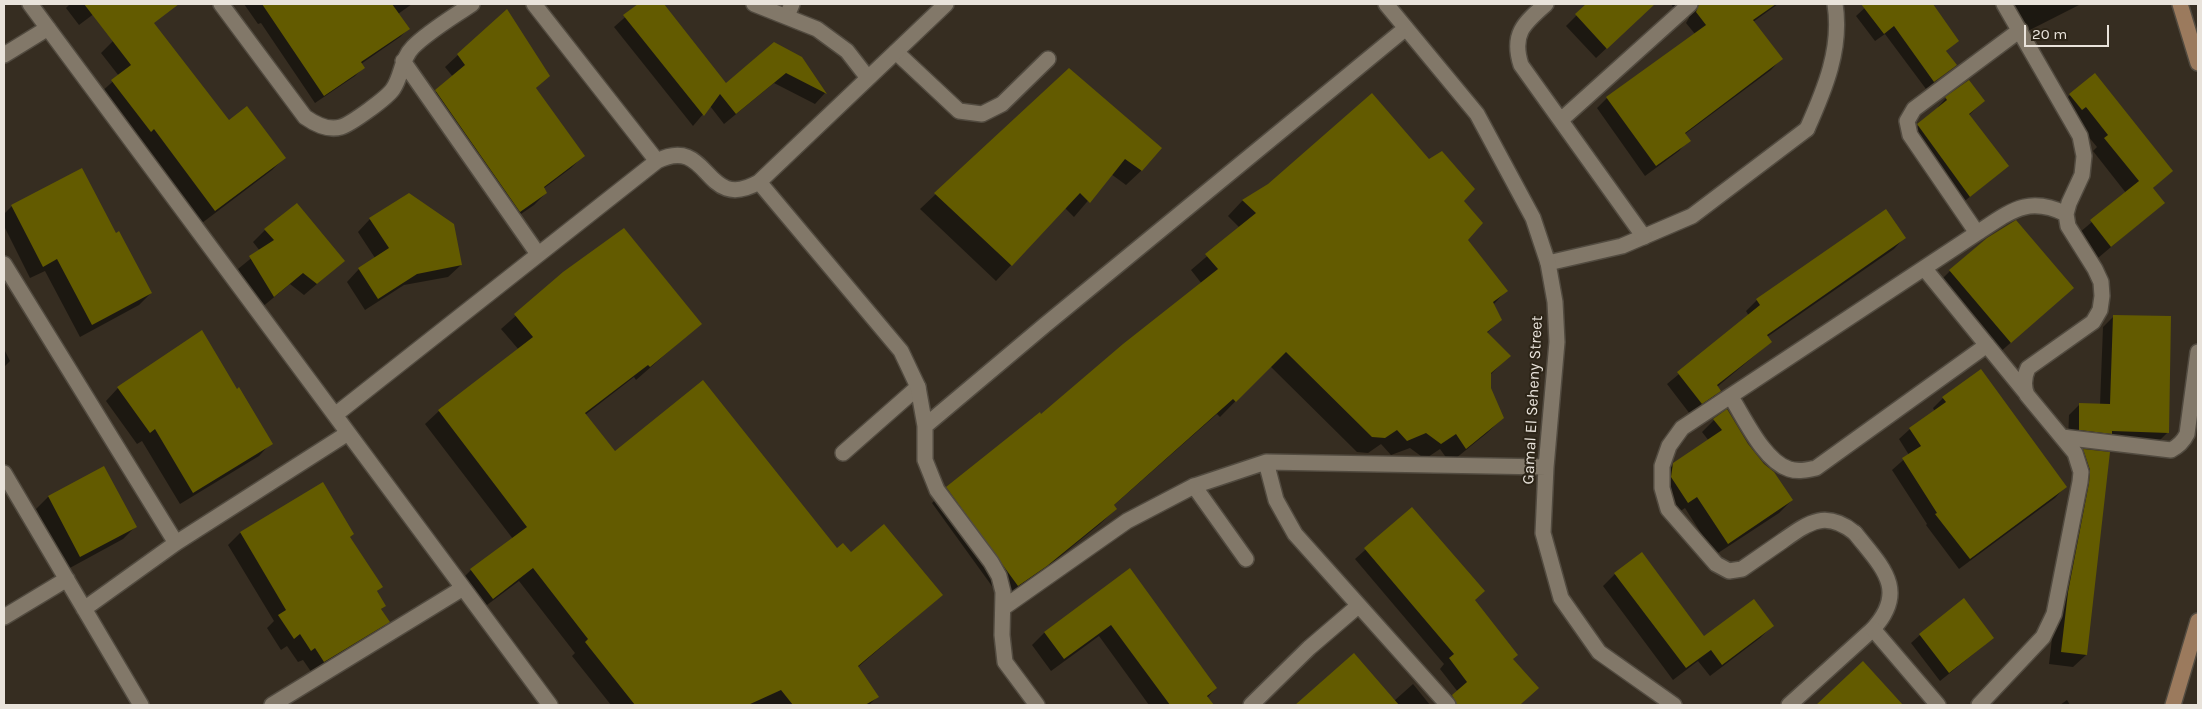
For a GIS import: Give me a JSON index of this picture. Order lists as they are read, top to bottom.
{
  "streets": {
    "street": ["Gamal El Seheny Street"]
  },
  "scale_bar": "20 m"
}
